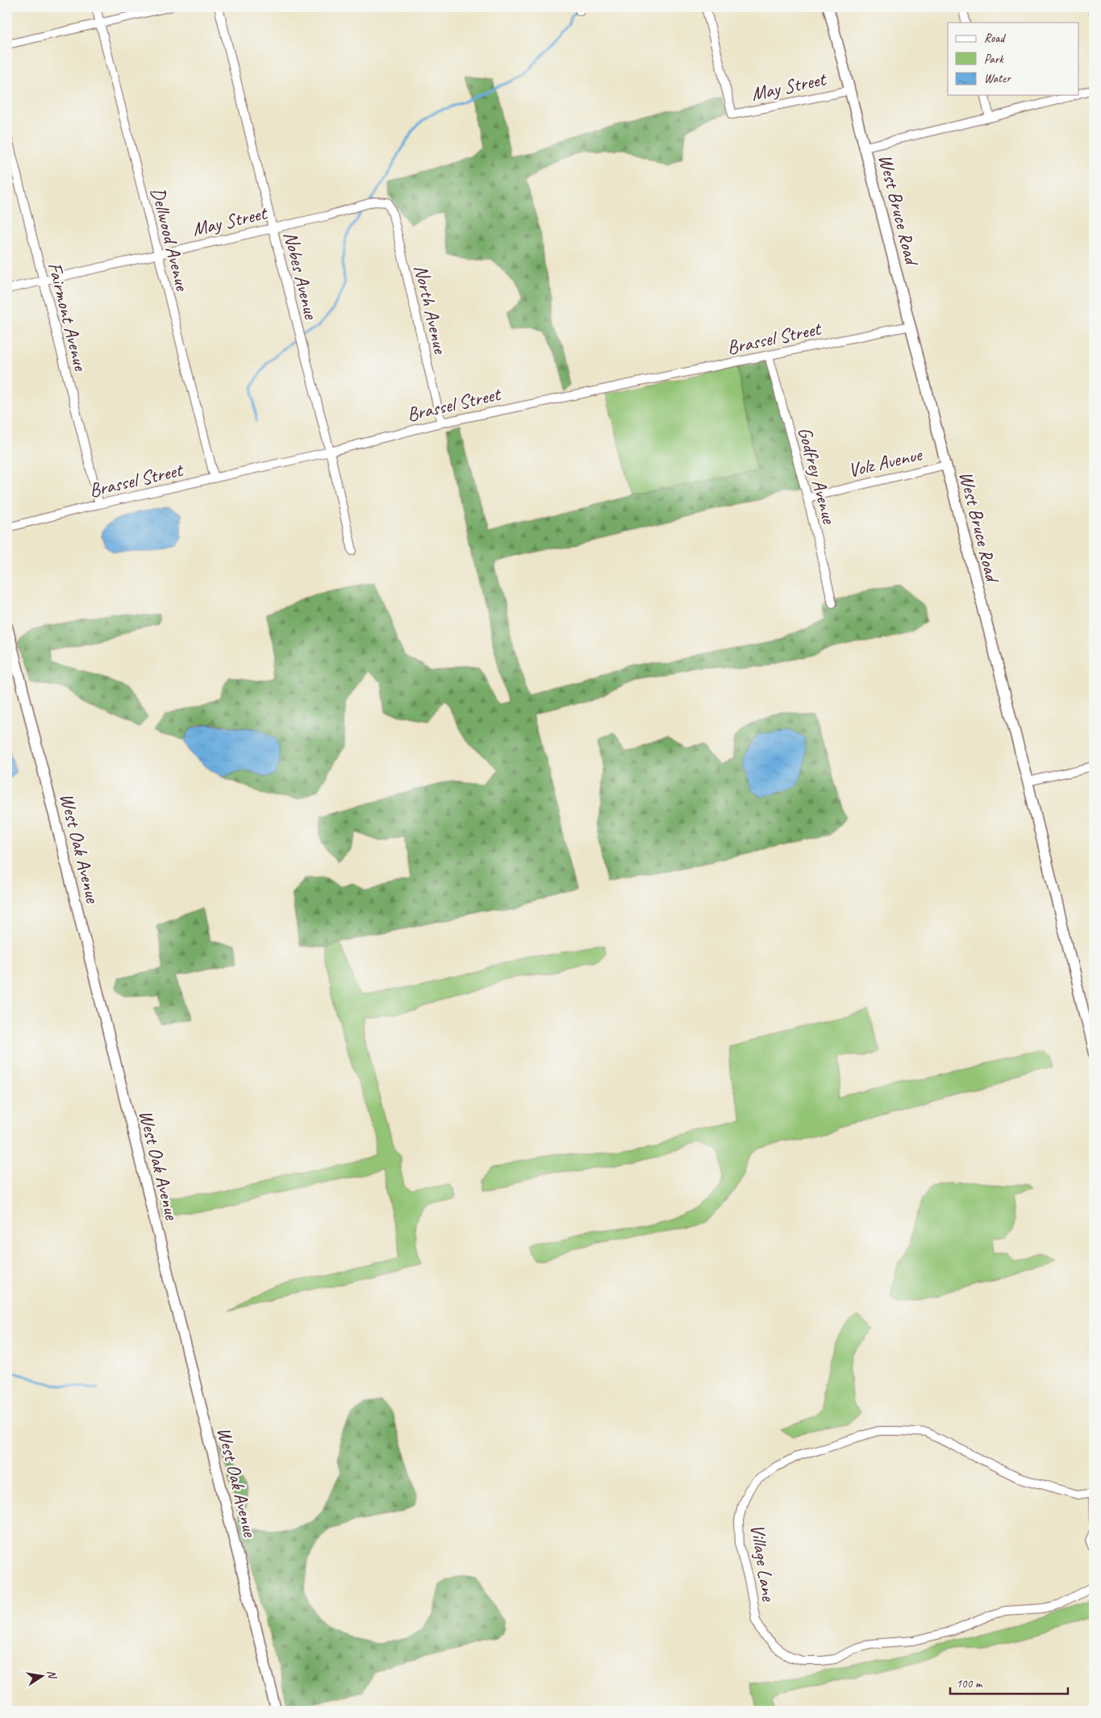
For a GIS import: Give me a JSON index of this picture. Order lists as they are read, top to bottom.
{
  "streets": {
    "street": [
      "May Street",
      "West Bruce Road",
      "Dellwood Avenue",
      "Nobes Avenue",
      "North Avenue",
      "Fairmont Avenue",
      "Brassel Street",
      "Volz Avenue",
      "Godfrey Avenue",
      "West Oak Avenue",
      "Village Lane"
    ]
  },
  "crossings": [
    ["May Street", "West Bruce Road"],
    ["May Street", "Dellwood Avenue"],
    ["May Street", "Nobes Avenue"],
    ["May Street", "North Avenue"],
    ["May Street", "Fairmont Avenue"],
    ["West Bruce Road", "Brassel Street"],
    ["West Bruce Road", "Volz Avenue"],
    ["Dellwood Avenue", "Brassel Street"],
    ["Nobes Avenue", "Brassel Street"],
    ["North Avenue", "Brassel Street"],
    ["Fairmont Avenue", "Brassel Street"],
    ["Brassel Street", "Godfrey Avenue"],
    ["Volz Avenue", "Godfrey Avenue"]
  ],
  "legend": ["Road", "Park", "Water"],
  "scale_bar": "100 m",
  "north": "right"
}
